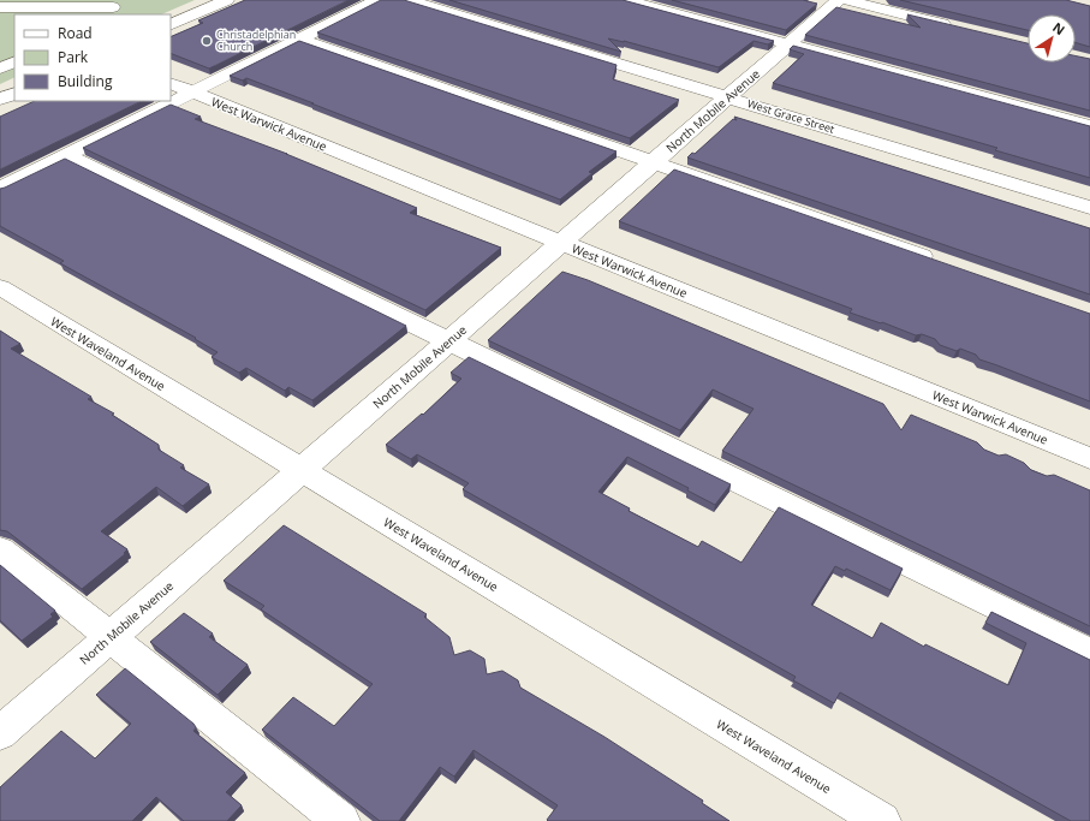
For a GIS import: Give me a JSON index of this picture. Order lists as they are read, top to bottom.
{
  "streets": {
    "street": [
      "North Mobile Avenue",
      "West Grace Street",
      "West Warwick Avenue",
      "West Waveland Avenue"
    ]
  },
  "crossings": [
    ["North Mobile Avenue", "West Grace Street"],
    ["North Mobile Avenue", "West Warwick Avenue"],
    ["North Mobile Avenue", "West Waveland Avenue"]
  ],
  "places": ["Christadelphian Church"],
  "legend": ["Road", "Park", "Building"],
  "north": "top right"
}
